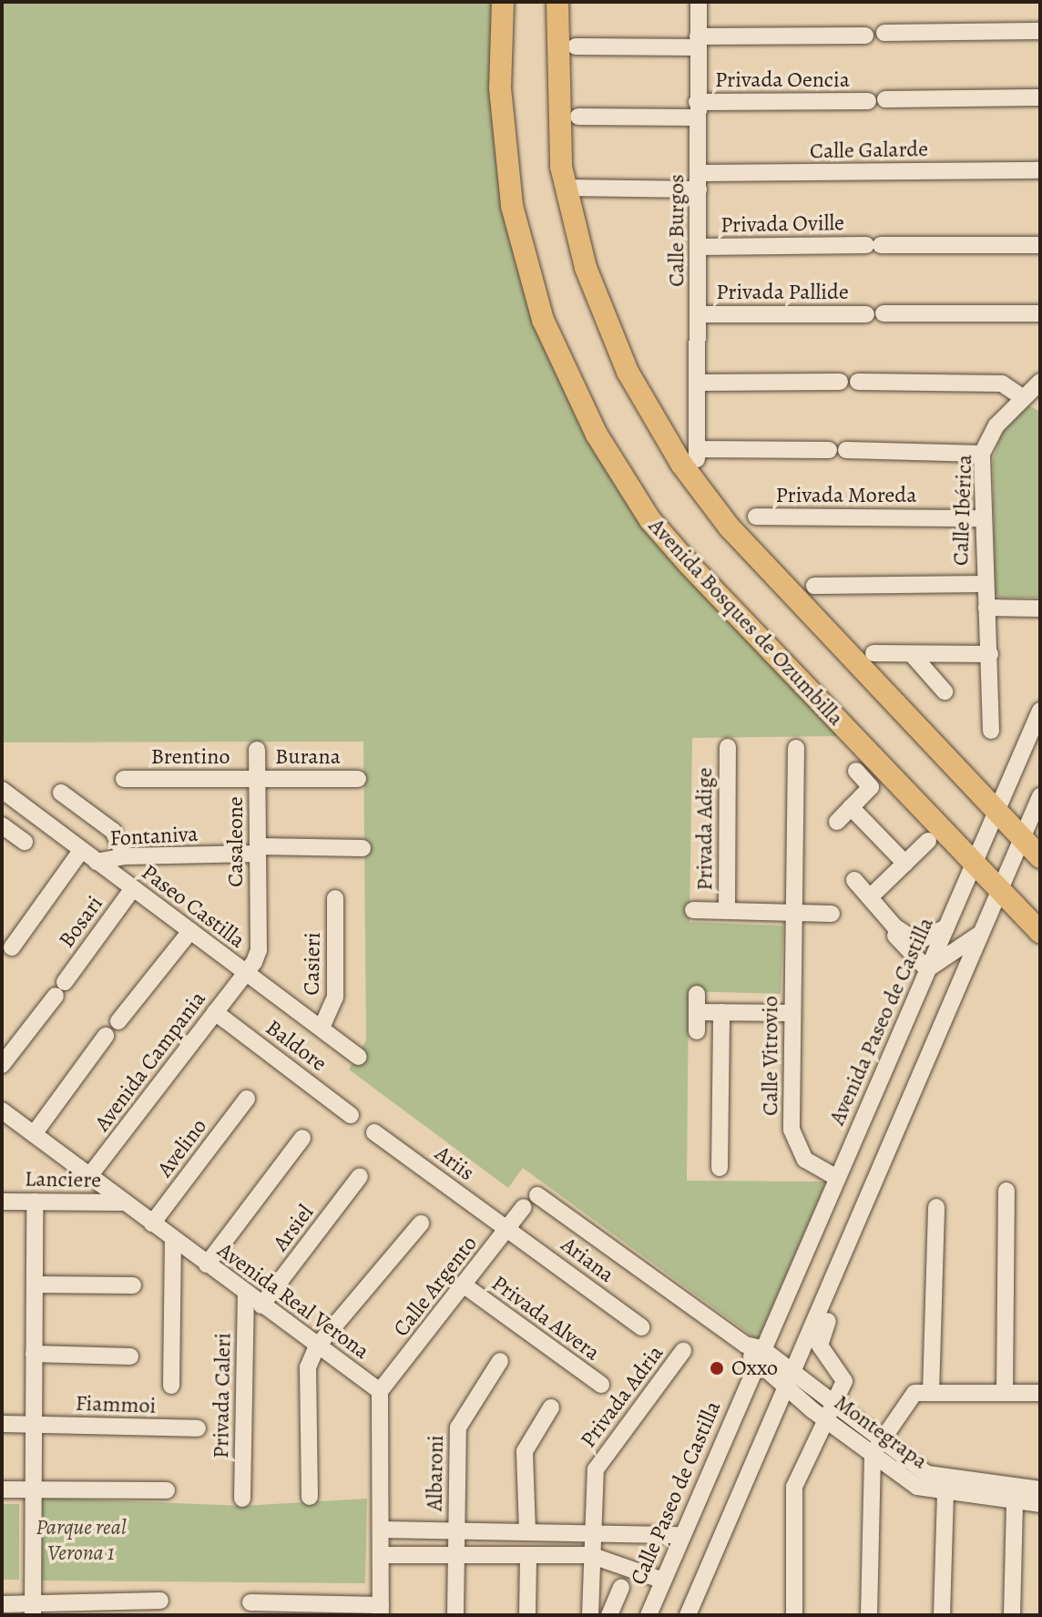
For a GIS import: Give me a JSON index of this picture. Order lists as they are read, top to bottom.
{
  "streets": {
    "main road": ["Avenida Bosques de Ozumbilla"],
    "street": [
      "Privada Oencia",
      "Calle Galarde",
      "Privada Oville",
      "Calle Burgos",
      "Privada Pallide",
      "Privada Moreda",
      "Calle Ibérica",
      "Brentino",
      "Burana",
      "Privada Adige",
      "Fontaniva",
      "Casaleone",
      "Paseo Castilla",
      "Bosari",
      "Casieri",
      "Avenida Paseo de Castilla",
      "Baldore",
      "Calle Vitrovio",
      "Avenida Campania",
      "Avelino",
      "Ariis",
      "Lanciere",
      "Arsiel",
      "Ariana",
      "Calle Argento",
      "Avenida Real Verona",
      "Privada Alvera",
      "Privada Caleri",
      "Privada Adria",
      "Fiammoi",
      "Montegrapa",
      "Albaroni",
      "Calle Paseo de Castilla"
    ]
  },
  "crossings": [
    ["Privada Oencia", "Calle Burgos"],
    ["Calle Galarde", "Calle Burgos"],
    ["Privada Oville", "Calle Burgos"],
    ["Calle Burgos", "Privada Pallide"],
    ["Calle Burgos", "Calle Ibérica"],
    ["Privada Moreda", "Calle Ibérica"],
    ["Avenida Bosques de Ozumbilla", "Avenida Paseo de Castilla"],
    ["Brentino", "Burana"],
    ["Brentino", "Casaleone"],
    ["Burana", "Casaleone"],
    ["Fontaniva", "Casaleone"],
    ["Fontaniva", "Paseo Castilla"],
    ["Casaleone", "Paseo Castilla"],
    ["Casaleone", "Avenida Campania"],
    ["Paseo Castilla", "Bosari"],
    ["Paseo Castilla", "Casieri"],
    ["Paseo Castilla", "Avenida Campania"],
    ["Avenida Paseo de Castilla", "Calle Vitrovio"],
    ["Avenida Paseo de Castilla", "Montegrapa"],
    ["Avenida Paseo de Castilla", "Calle Paseo de Castilla"],
    ["Baldore", "Avenida Campania"],
    ["Avenida Campania", "Avenida Real Verona"],
    ["Avelino", "Avenida Real Verona"],
    ["Ariis", "Ariana"],
    ["Ariis", "Calle Argento"],
    ["Lanciere", "Avenida Real Verona"],
    ["Arsiel", "Avenida Real Verona"],
    ["Ariana", "Calle Argento"],
    ["Calle Argento", "Avenida Real Verona"],
    ["Calle Argento", "Privada Alvera"],
    ["Avenida Real Verona", "Privada Caleri"],
    ["Montegrapa", "Calle Paseo de Castilla"]
  ],
  "parks": ["Parque real Verona 1"],
  "places": ["Oxxo"]
}
